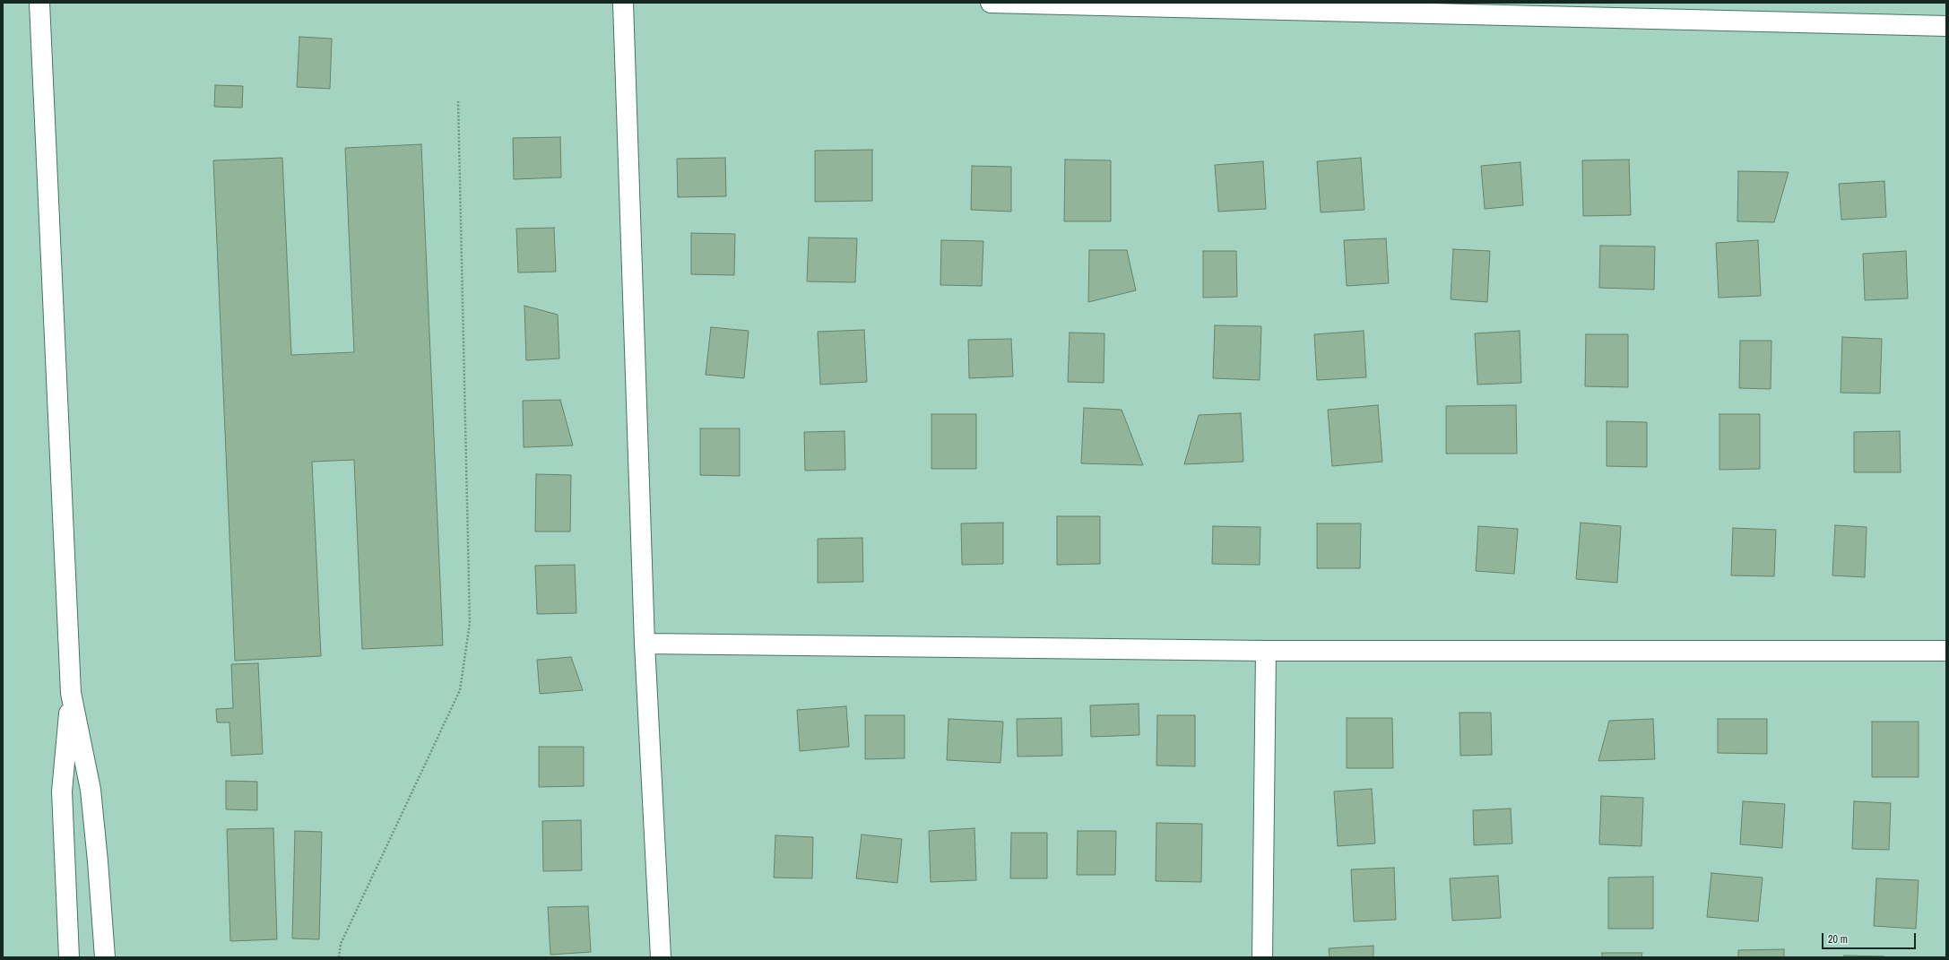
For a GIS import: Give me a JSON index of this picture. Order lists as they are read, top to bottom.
{
  "scale_bar": "20 m"
}
